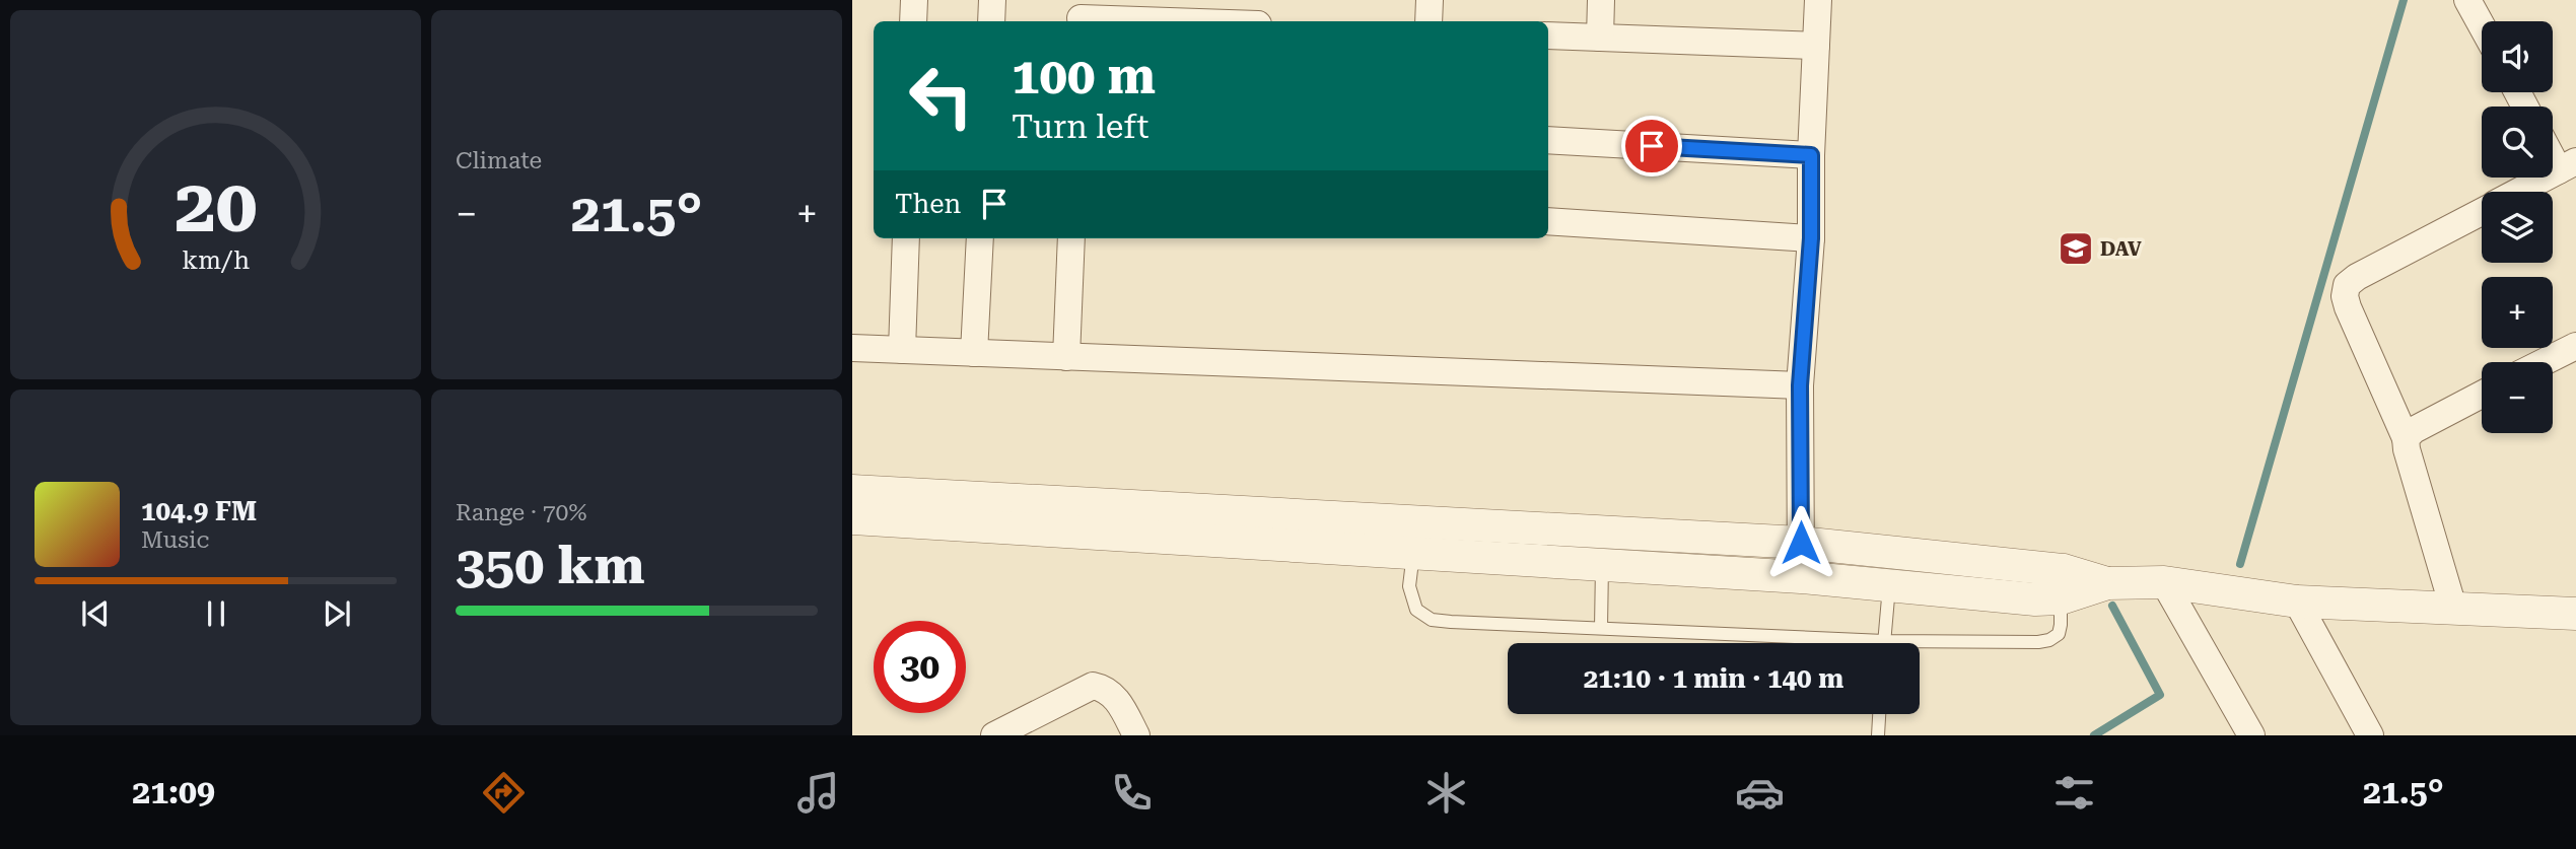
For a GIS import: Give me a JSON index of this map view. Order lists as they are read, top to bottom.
{
  "places": {
    "school or university": ["DAV"]
  },
  "page": {
    "tile": [
      "Climate",
      ["Range · 70%", "350 km"]
    ],
    "map_buttons": ["+", "−"],
    "turn": ["100 m", "Turn left"],
    "then": "Then",
    "heat": ["−", "21.5°", "+"],
    "song": ["104.9 FM", "Music"],
    "limit": "30",
    "trip": "21:10 · 1 min · 140 m",
    "tabs": ["21:09", "21.5°"],
    "gauge": ["20", "km/h"]
  }
}
